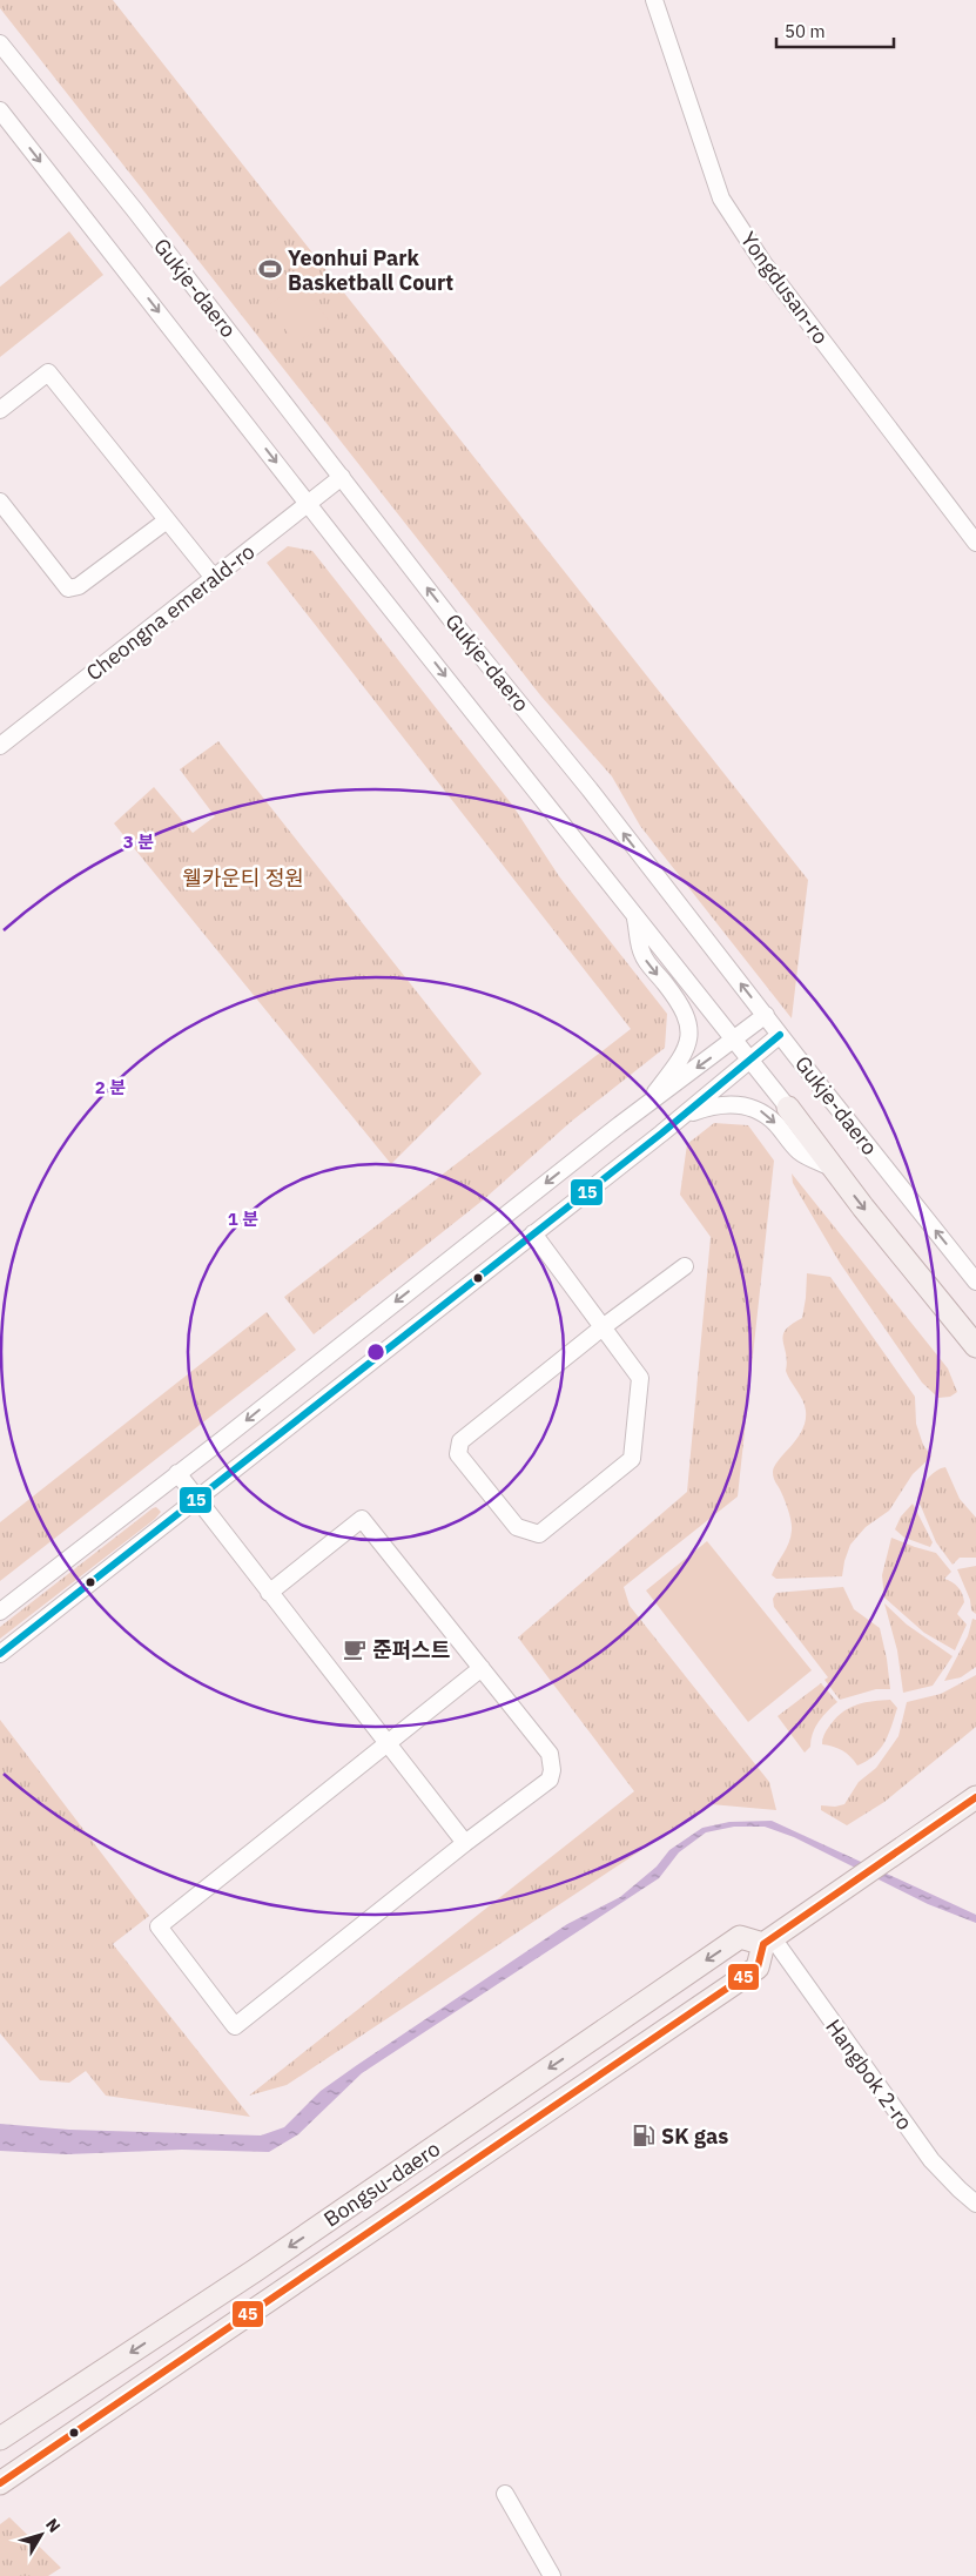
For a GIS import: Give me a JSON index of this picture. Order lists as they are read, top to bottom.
{
  "streets": {
    "main road": ["Gukje-daero", "Bongsu-daero"],
    "street": ["Yongdusan-ro", "Cheongna emerald-ro", "Hangbok 2-ro"]
  },
  "crossings": [
    ["Gukje-daero", "Cheongna emerald-ro"],
    ["Hangbok 2-ro", "Bongsu-daero"]
  ],
  "parks": ["웰카운티 정원"],
  "places": {
    "sports": ["Yeonhui Park Basketball Court"],
    "cafe": ["준퍼스트"],
    "fuel station": ["SK gas"]
  },
  "lines": ["transit line 15", "transit line 45"],
  "scale_bar": "50 m",
  "north": "top right",
  "rings": ["3 분", "2 분", "1 분"]
}
